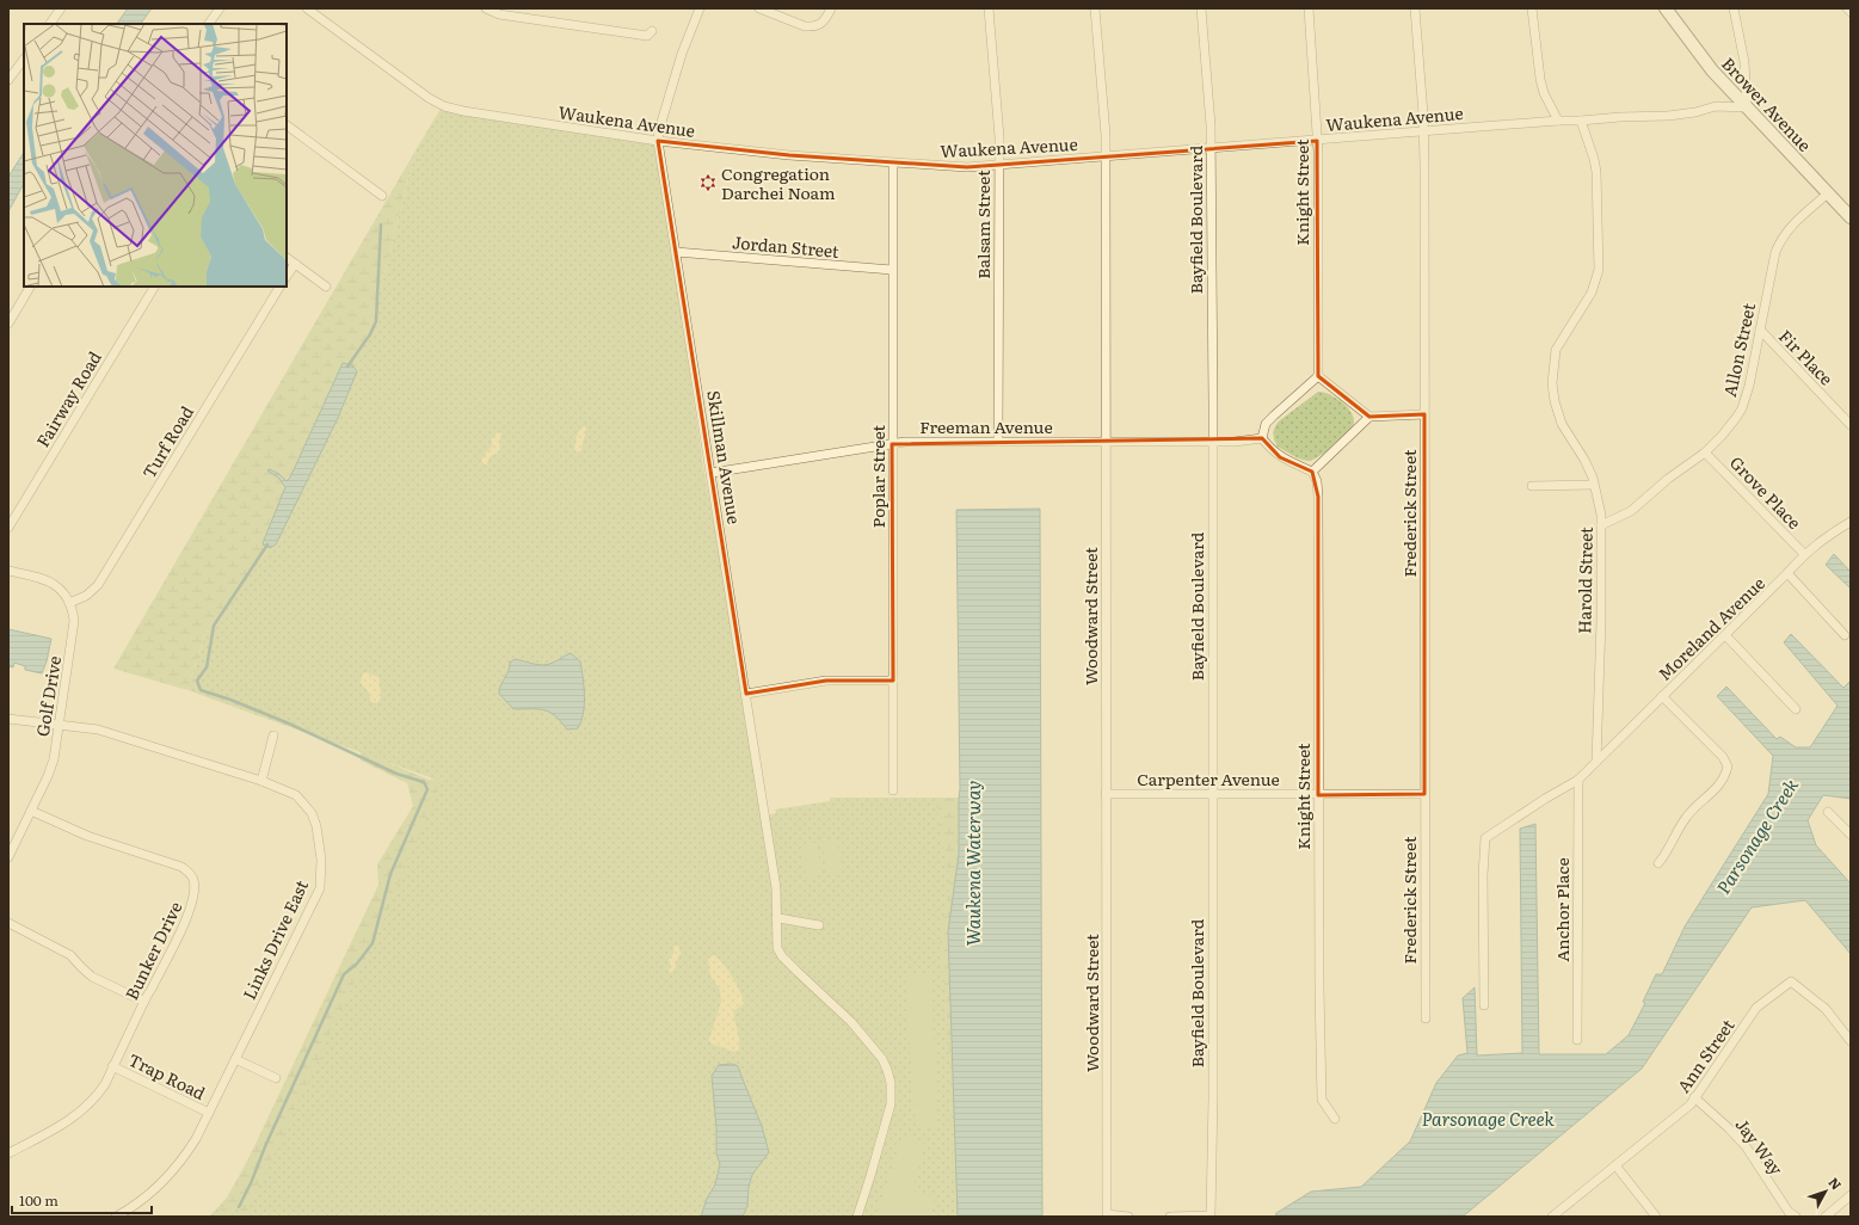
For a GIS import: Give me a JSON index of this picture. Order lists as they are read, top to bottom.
{
  "streets": {
    "main road": ["Brower Avenue"],
    "street": [
      "Waukena Avenue",
      "Knight Street",
      "Bayfield Boulevard",
      "Balsam Street",
      "Jordan Street",
      "Allon Street",
      "Fir Place",
      "Fairway Road",
      "Freeman Avenue",
      "Turf Road",
      "Skillman Avenue",
      "Poplar Street",
      "Grove Place",
      "Frederick Street",
      "Harold Street",
      "Woodward Street",
      "Moreland Avenue",
      "Golf Drive",
      "Carpenter Avenue",
      "Anchor Place",
      "Links Drive East",
      "Bunker Drive",
      "Ann Street",
      "Trap Road",
      "Jay Way"
    ]
  },
  "crossings": [
    ["Brower Avenue", "Waukena Avenue"],
    ["Brower Avenue", "Allon Street"],
    ["Waukena Avenue", "Knight Street"],
    ["Waukena Avenue", "Bayfield Boulevard"],
    ["Waukena Avenue", "Balsam Street"],
    ["Waukena Avenue", "Skillman Avenue"],
    ["Waukena Avenue", "Poplar Street"],
    ["Waukena Avenue", "Frederick Street"],
    ["Waukena Avenue", "Harold Street"],
    ["Waukena Avenue", "Woodward Street"],
    ["Knight Street", "Carpenter Avenue"],
    ["Bayfield Boulevard", "Freeman Avenue"],
    ["Bayfield Boulevard", "Carpenter Avenue"],
    ["Balsam Street", "Freeman Avenue"],
    ["Jordan Street", "Skillman Avenue"],
    ["Jordan Street", "Poplar Street"],
    ["Allon Street", "Fir Place"],
    ["Allon Street", "Grove Place"],
    ["Allon Street", "Harold Street"],
    ["Freeman Avenue", "Skillman Avenue"],
    ["Freeman Avenue", "Poplar Street"],
    ["Freeman Avenue", "Woodward Street"],
    ["Turf Road", "Golf Drive"],
    ["Grove Place", "Moreland Avenue"],
    ["Frederick Street", "Carpenter Avenue"],
    ["Harold Street", "Moreland Avenue"],
    ["Woodward Street", "Carpenter Avenue"],
    ["Golf Drive", "Links Drive East"],
    ["Golf Drive", "Bunker Drive"],
    ["Links Drive East", "Trap Road"],
    ["Bunker Drive", "Trap Road"],
    ["Ann Street", "Jay Way"]
  ],
  "water": ["Parsonage Creek", "Waukena Waterway"],
  "places": {
    "synagogue": ["Congregation Darchei Noam"]
  },
  "scale_bar": "100 m",
  "north": "top right"
}
